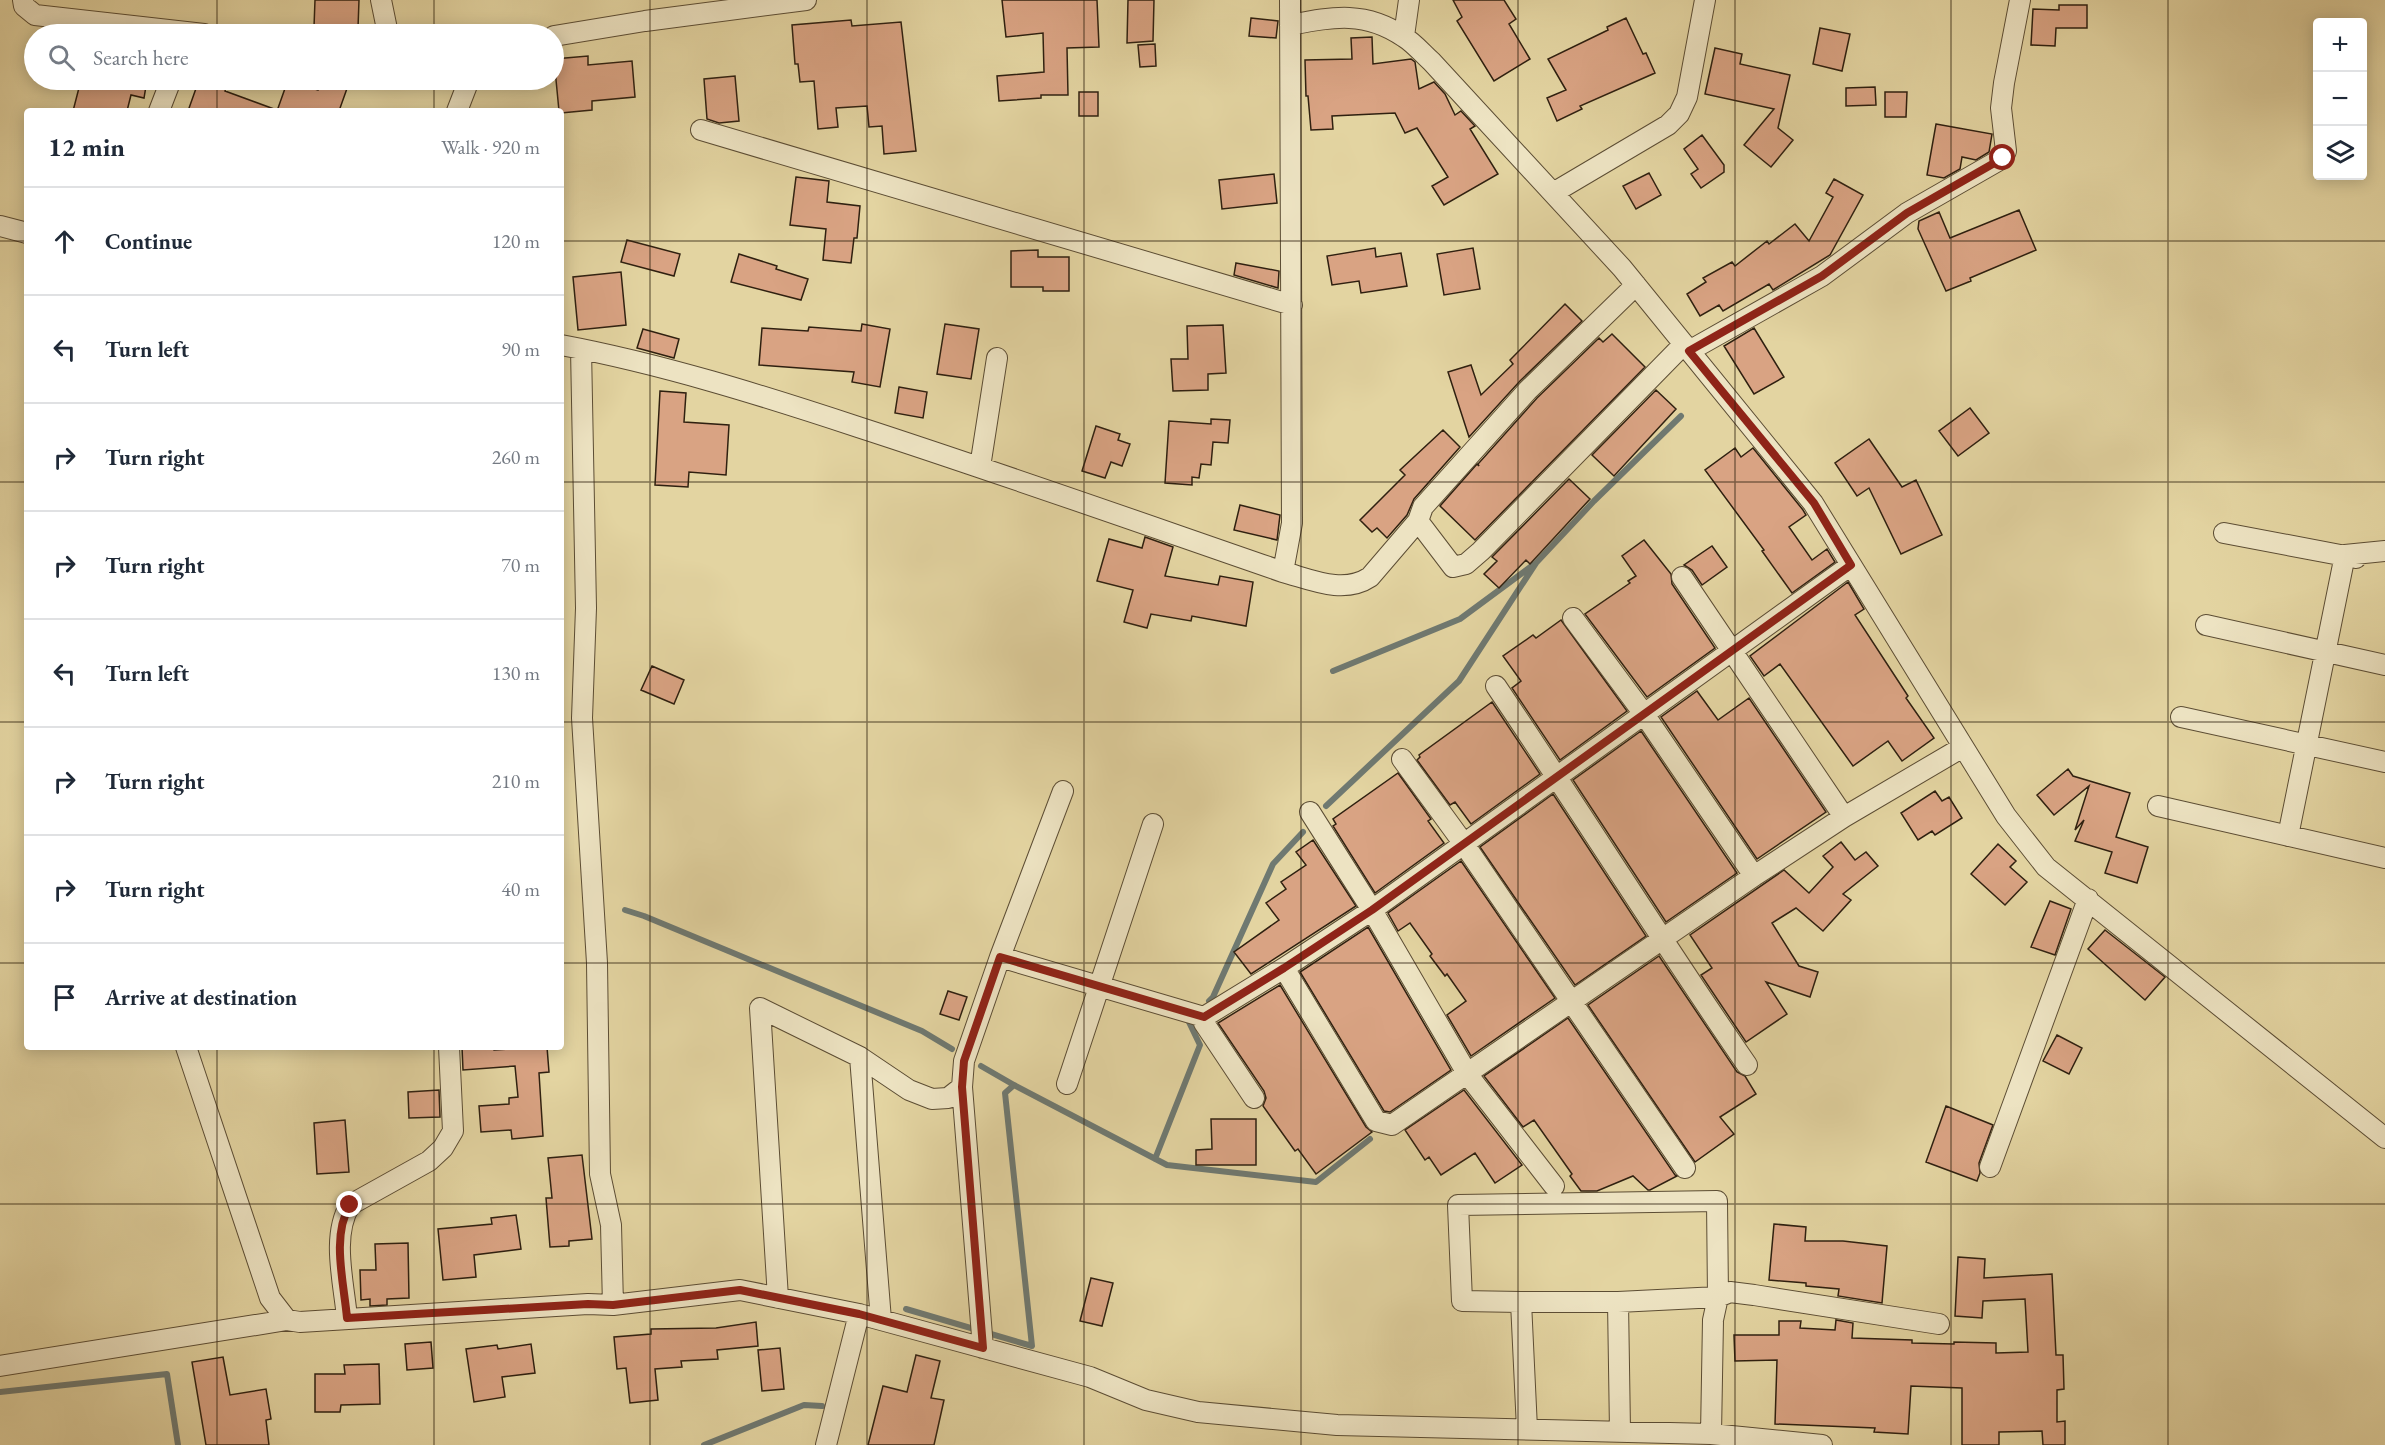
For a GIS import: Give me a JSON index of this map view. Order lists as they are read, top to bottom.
{
  "page": {
    "map_buttons": ["+", "−"],
    "search": "Search here",
    "heading": ["12 min", "Walk · 920 m"],
    "list": [
      ["Continue", "120 m"],
      ["Turn left", "90 m"],
      ["Turn right", "260 m"],
      ["Turn right", "70 m"],
      ["Turn left", "130 m"],
      ["Turn right", "210 m"],
      ["Turn right", "40 m"],
      "Arrive at destination"
    ]
  }
}
